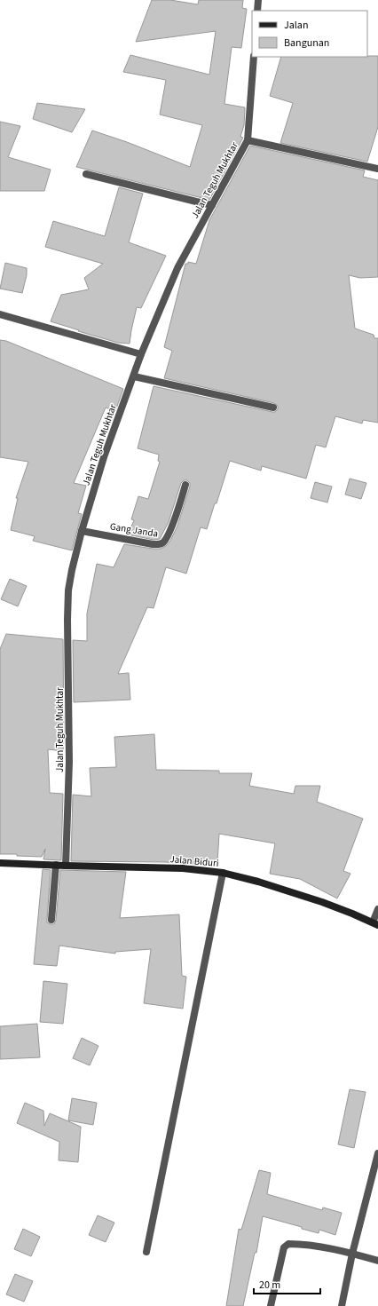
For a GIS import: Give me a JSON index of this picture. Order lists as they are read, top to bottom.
{
  "streets": {
    "street": ["Jalan Teguh Mukhtar", "Gang Janda", "Jalan Biduri"]
  },
  "crossings": [
    ["Jalan Teguh Mukhtar", "Gang Janda"],
    ["Jalan Teguh Mukhtar", "Jalan Biduri"]
  ],
  "legend": ["Jalan", "Bangunan"],
  "scale_bar": "20 m"
}
